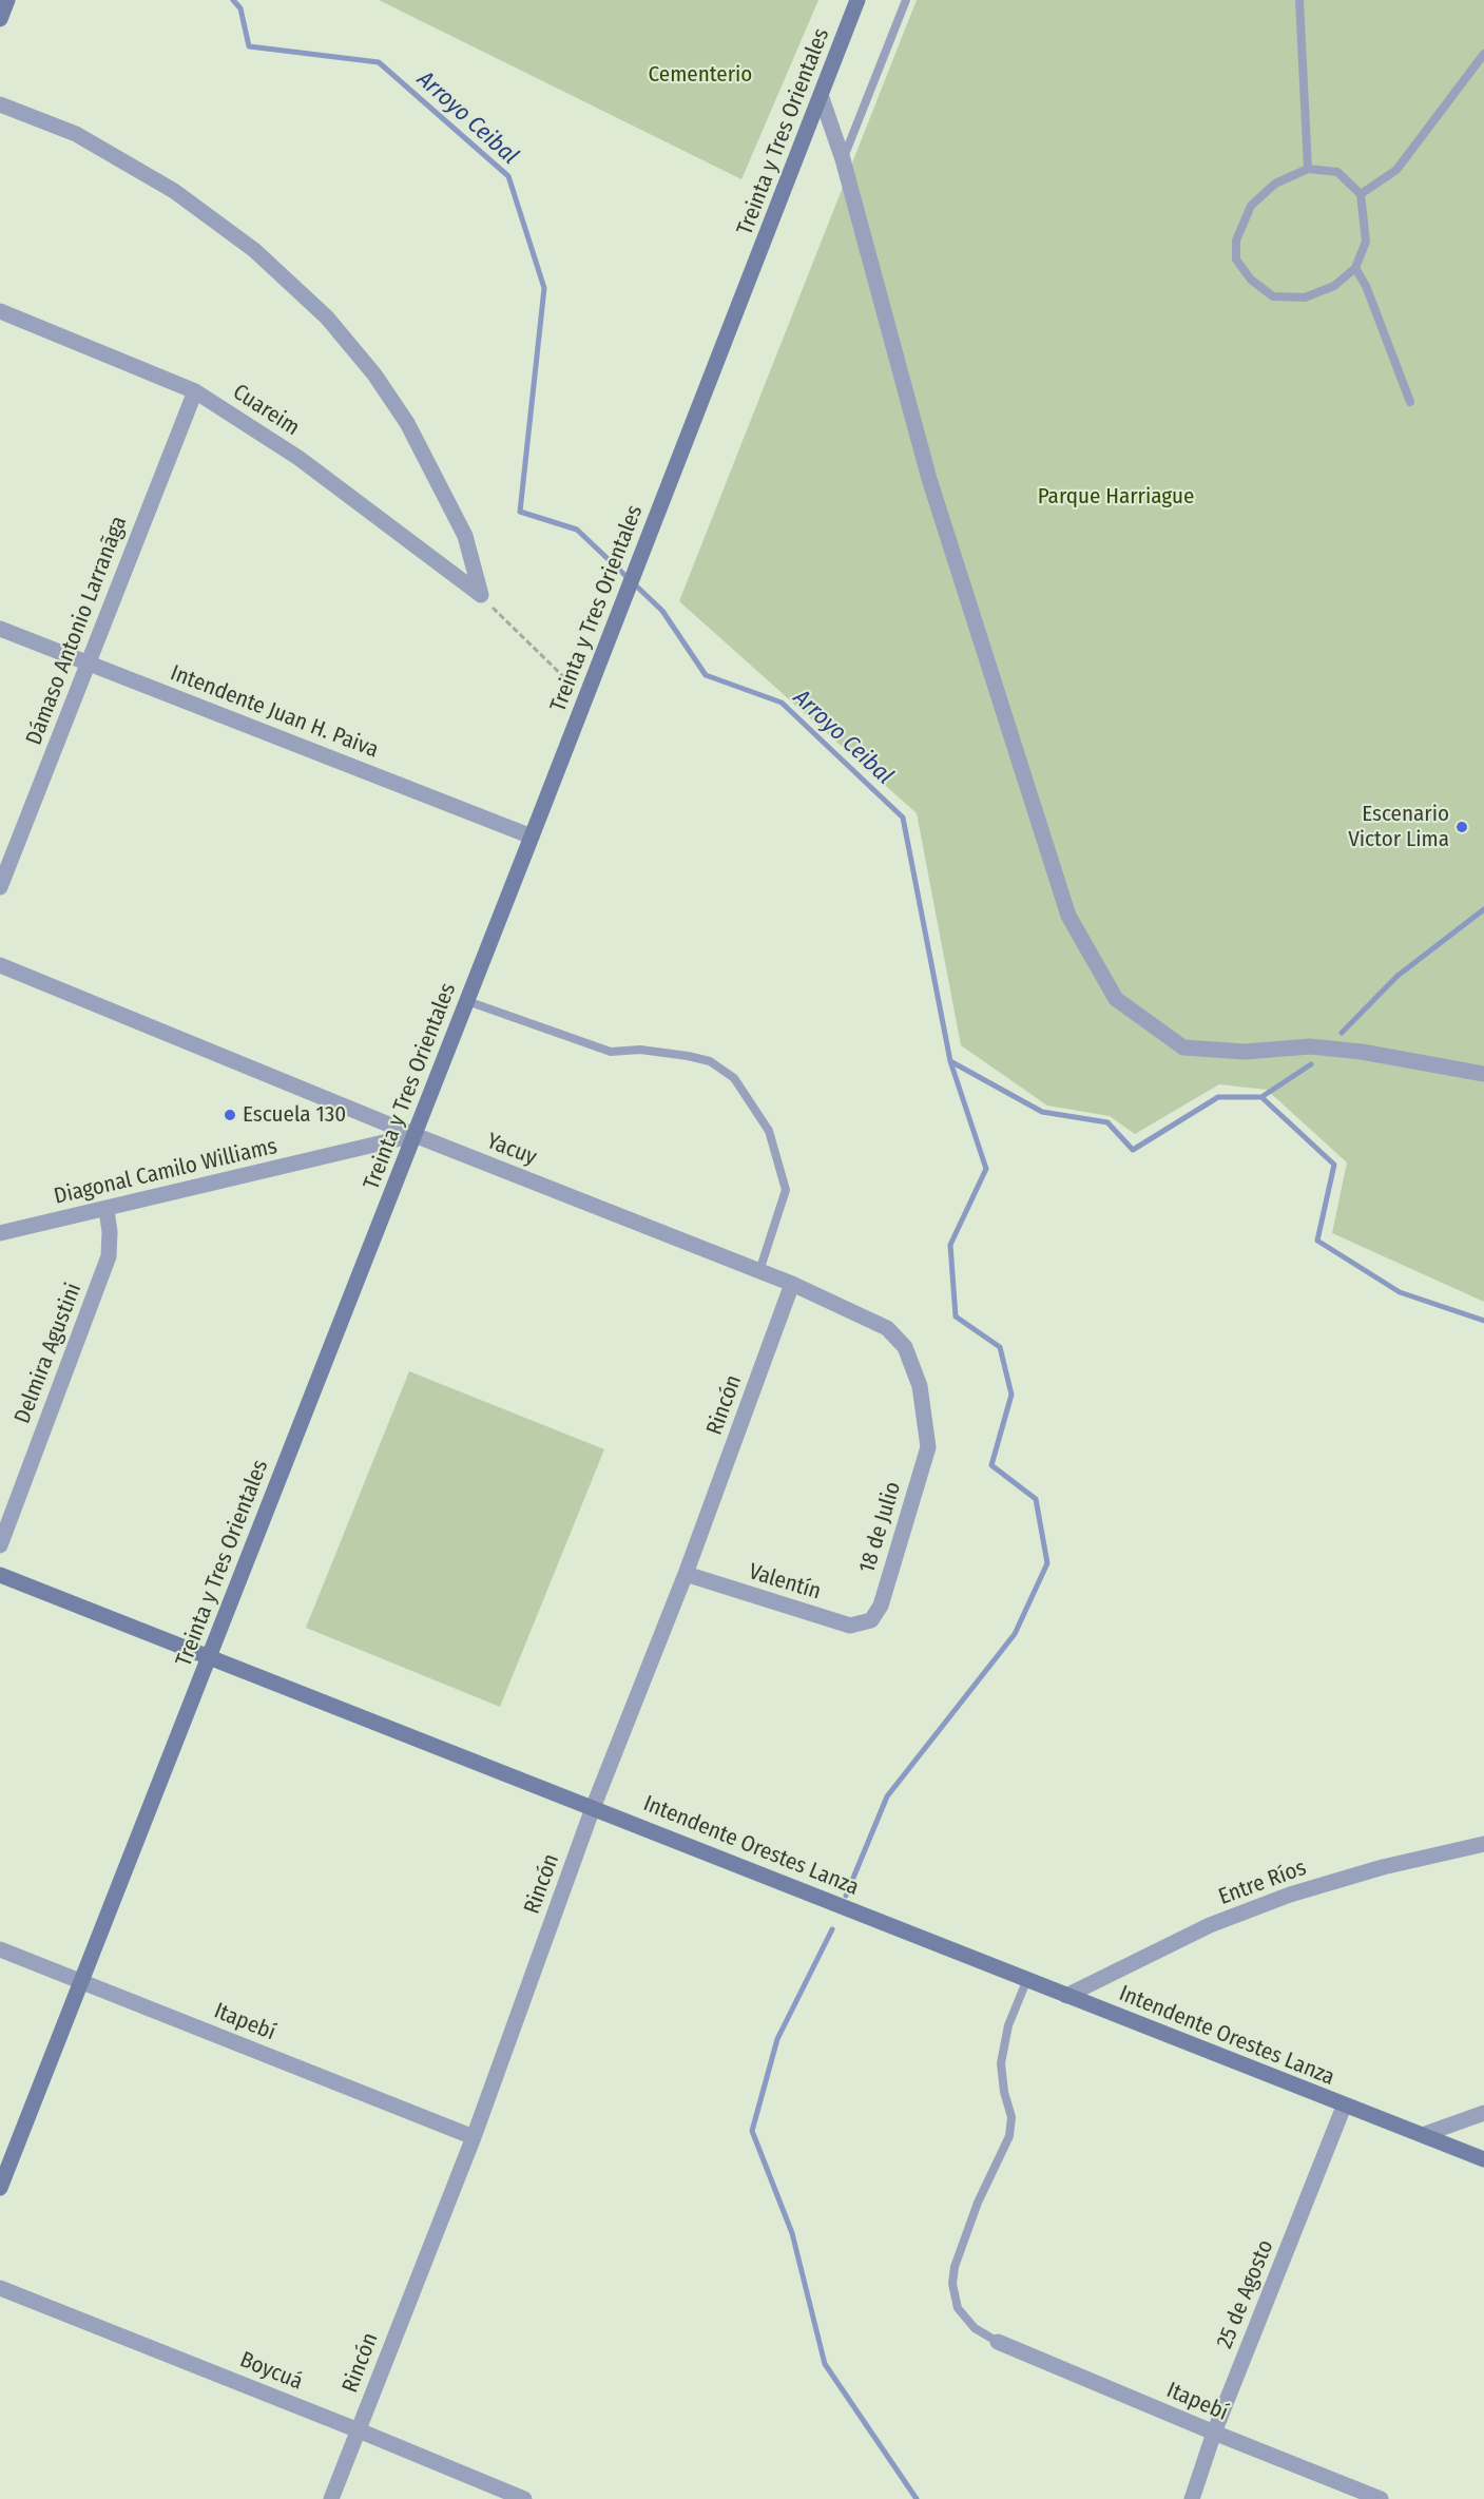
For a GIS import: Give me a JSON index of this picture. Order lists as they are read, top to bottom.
{
  "streets": {
    "street": [
      "Treinta y Tres Orientales",
      "Cuareim",
      "Dámaso Antonio Larranãga",
      "Intendente Juan H. Paiva",
      "Yacuy",
      "Diagonal Camilo Williams",
      "Delmira Agustini",
      "Rincón",
      "18 de Julio",
      "Valentín",
      "Intendente Orestes Lanza",
      "Entre Ríos",
      "Itapebí",
      "25 de Agosto",
      "Boycuá"
    ]
  },
  "crossings": [
    ["Treinta y Tres Orientales", "Intendente Juan H. Paiva"],
    ["Treinta y Tres Orientales", "Yacuy"],
    ["Treinta y Tres Orientales", "Diagonal Camilo Williams"],
    ["Treinta y Tres Orientales", "Intendente Orestes Lanza"],
    ["Treinta y Tres Orientales", "Itapebí"],
    ["Cuareim", "Dámaso Antonio Larranãga"],
    ["Dámaso Antonio Larranãga", "Intendente Juan H. Paiva"],
    ["Yacuy", "Diagonal Camilo Williams"],
    ["Yacuy", "Rincón"],
    ["Yacuy", "18 de Julio"],
    ["Diagonal Camilo Williams", "Delmira Agustini"],
    ["Rincón", "Valentín"],
    ["Rincón", "Intendente Orestes Lanza"],
    ["Rincón", "Itapebí"],
    ["Rincón", "Boycuá"],
    ["18 de Julio", "Valentín"],
    ["Intendente Orestes Lanza", "Entre Ríos"],
    ["Intendente Orestes Lanza", "25 de Agosto"],
    ["Itapebí", "25 de Agosto"]
  ],
  "water": ["Arroyo Ceibal"],
  "parks": ["Cementerio", "Parque Harriague"],
  "places": ["Escenario Victor Lima", "Escuela 130"]
}
